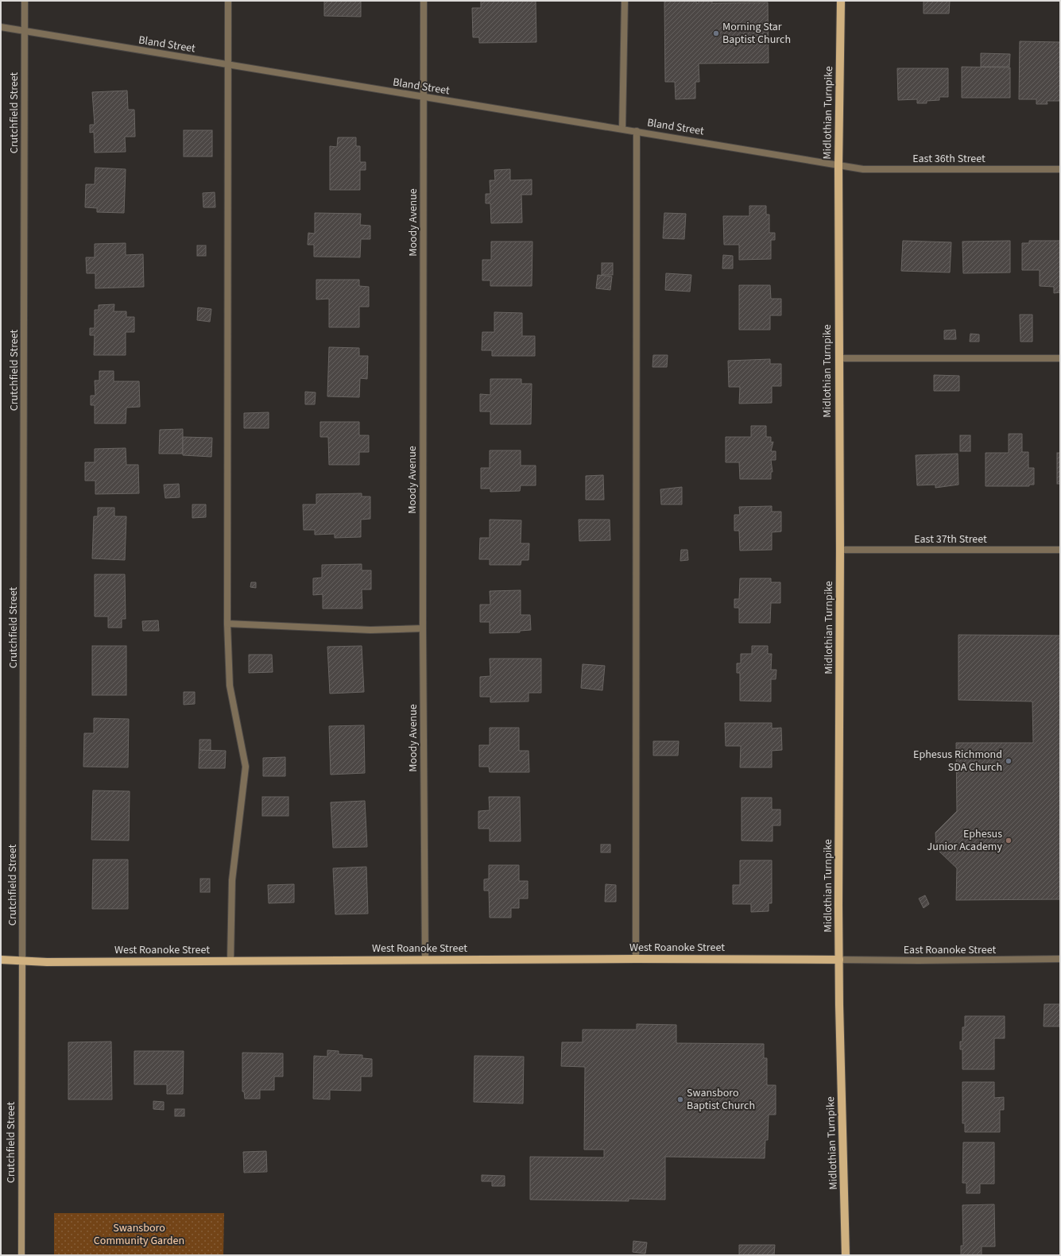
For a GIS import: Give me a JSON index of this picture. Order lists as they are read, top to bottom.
{
  "streets": {
    "main road": ["Midlothian Turnpike", "West Roanoke Street"],
    "street": [
      "Bland Street",
      "Crutchfield Street",
      "East 36th Street",
      "Moody Avenue",
      "East 37th Street",
      "East Roanoke Street"
    ]
  },
  "crossings": [
    ["Bland Street", "Crutchfield Street"],
    ["Bland Street", "Midlothian Turnpike"],
    ["Bland Street", "East 36th Street"],
    ["Bland Street", "Moody Avenue"],
    ["Crutchfield Street", "West Roanoke Street"],
    ["Midlothian Turnpike", "East 36th Street"],
    ["Midlothian Turnpike", "East 37th Street"],
    ["Midlothian Turnpike", "West Roanoke Street"],
    ["Midlothian Turnpike", "East Roanoke Street"],
    ["Moody Avenue", "West Roanoke Street"],
    ["West Roanoke Street", "East Roanoke Street"]
  ],
  "parks": ["Swansboro Community Garden"],
  "places": [
    "Morning Star Baptist Church",
    "Ephesus Richmond SDA Church",
    "Ephesus Junior Academy",
    "Swansboro Baptist Church"
  ]
}
